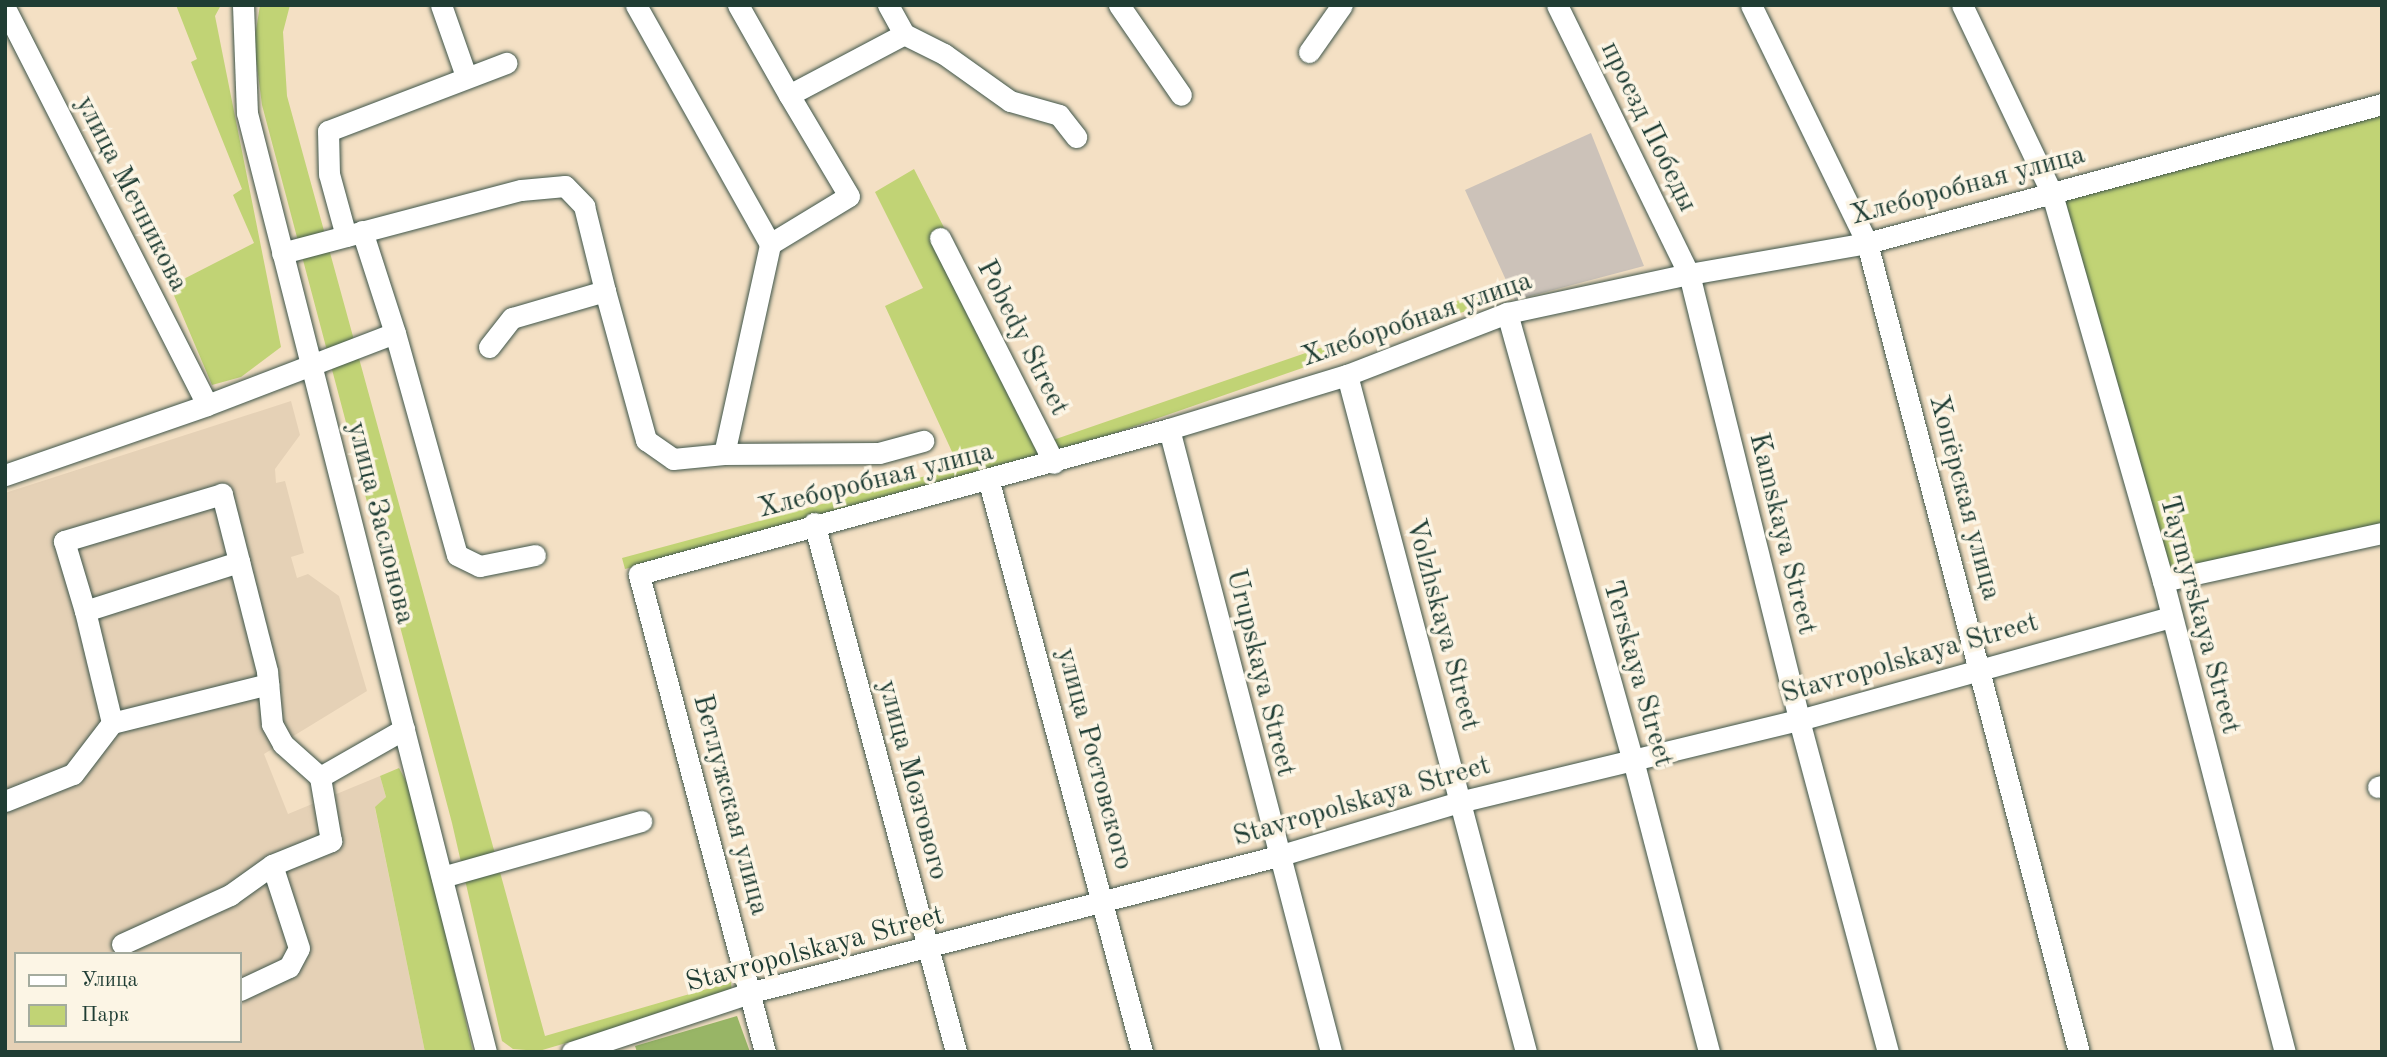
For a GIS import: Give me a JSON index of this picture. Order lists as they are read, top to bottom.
{
  "streets": {
    "street": [
      "проезд Победы",
      "Хлеборобная улица",
      "улица Мечникова",
      "Pobedy Street",
      "Хопёрская улица",
      "улица Заслонова",
      "Kamskaya Street",
      "Taymyrskaya Street",
      "Volzhskaya Street",
      "Stavropolskaya Street",
      "Urupskaya Street",
      "Terskaya Street",
      "улица Ростовского",
      "улица Мозгового",
      "Ветлужская улица"
    ]
  },
  "crossings": [
    ["проезд Победы", "Хлеборобная улица"],
    ["проезд Победы", "Kamskaya Street"],
    ["Хлеборобная улица", "Pobedy Street"],
    ["Хлеборобная улица", "Хопёрская улица"],
    ["Хлеборобная улица", "Kamskaya Street"],
    ["Хлеборобная улица", "Taymyrskaya Street"],
    ["Хлеборобная улица", "Volzhskaya Street"],
    ["Хлеборобная улица", "Urupskaya Street"],
    ["Хлеборобная улица", "Terskaya Street"],
    ["Хлеборобная улица", "улица Ростовского"],
    ["Хлеборобная улица", "улица Мозгового"],
    ["Хлеборобная улица", "Ветлужская улица"],
    ["Хопёрская улица", "Stavropolskaya Street"],
    ["Kamskaya Street", "Stavropolskaya Street"],
    ["Taymyrskaya Street", "Stavropolskaya Street"],
    ["Volzhskaya Street", "Stavropolskaya Street"],
    ["Stavropolskaya Street", "Urupskaya Street"],
    ["Stavropolskaya Street", "Terskaya Street"],
    ["Stavropolskaya Street", "улица Ростовского"],
    ["Stavropolskaya Street", "улица Мозгового"],
    ["Stavropolskaya Street", "Ветлужская улица"]
  ],
  "legend": ["Улица", "Парк"]
}
